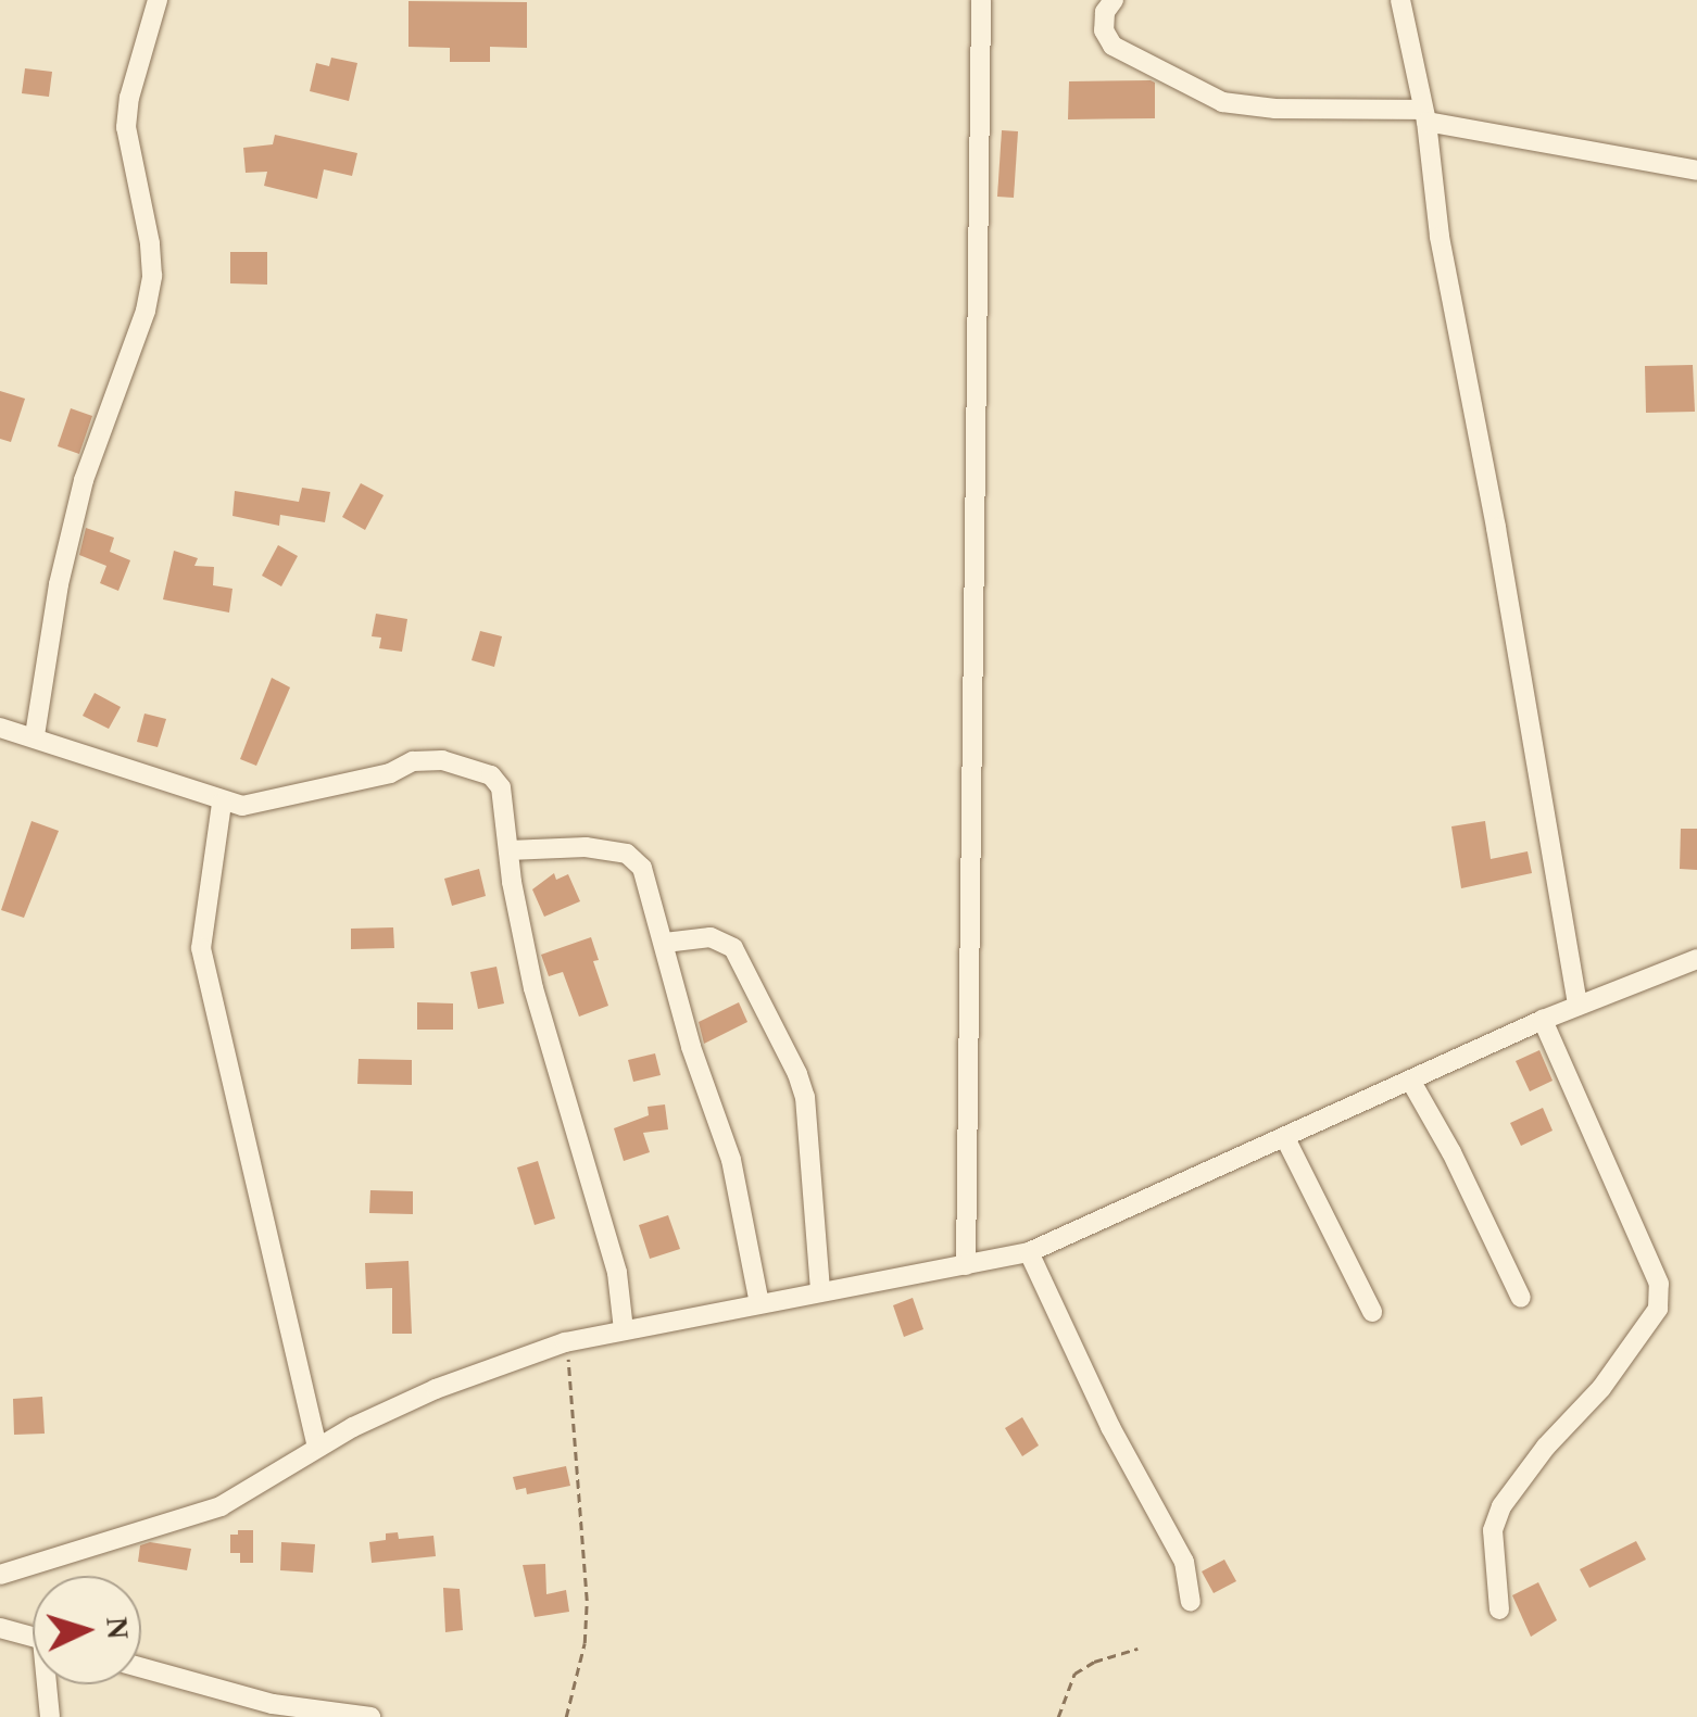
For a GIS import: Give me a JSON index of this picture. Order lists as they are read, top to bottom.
{
  "north": "right"
}
